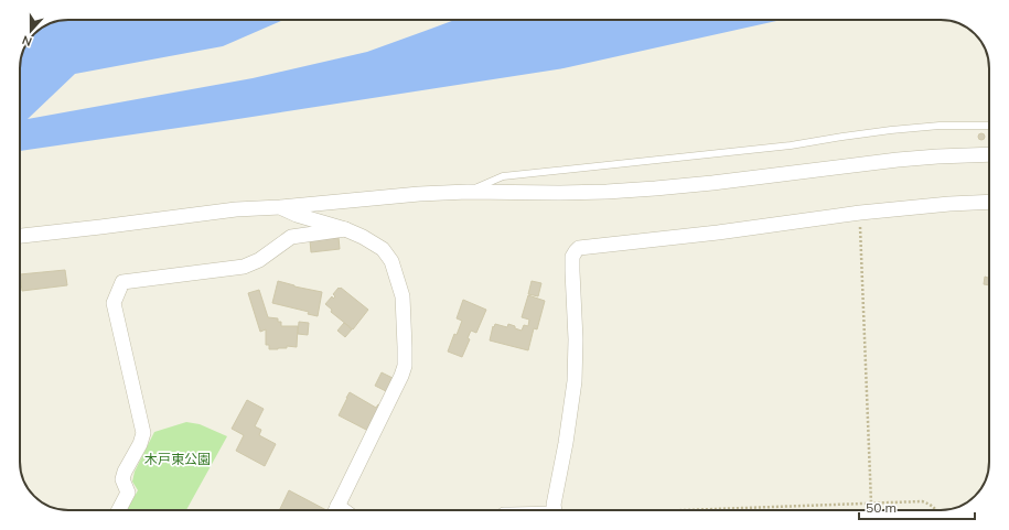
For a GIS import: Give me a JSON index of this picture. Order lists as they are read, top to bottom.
{
  "parks": ["木戸東公園"],
  "scale_bar": "50 m",
  "north": "bottom"
}
